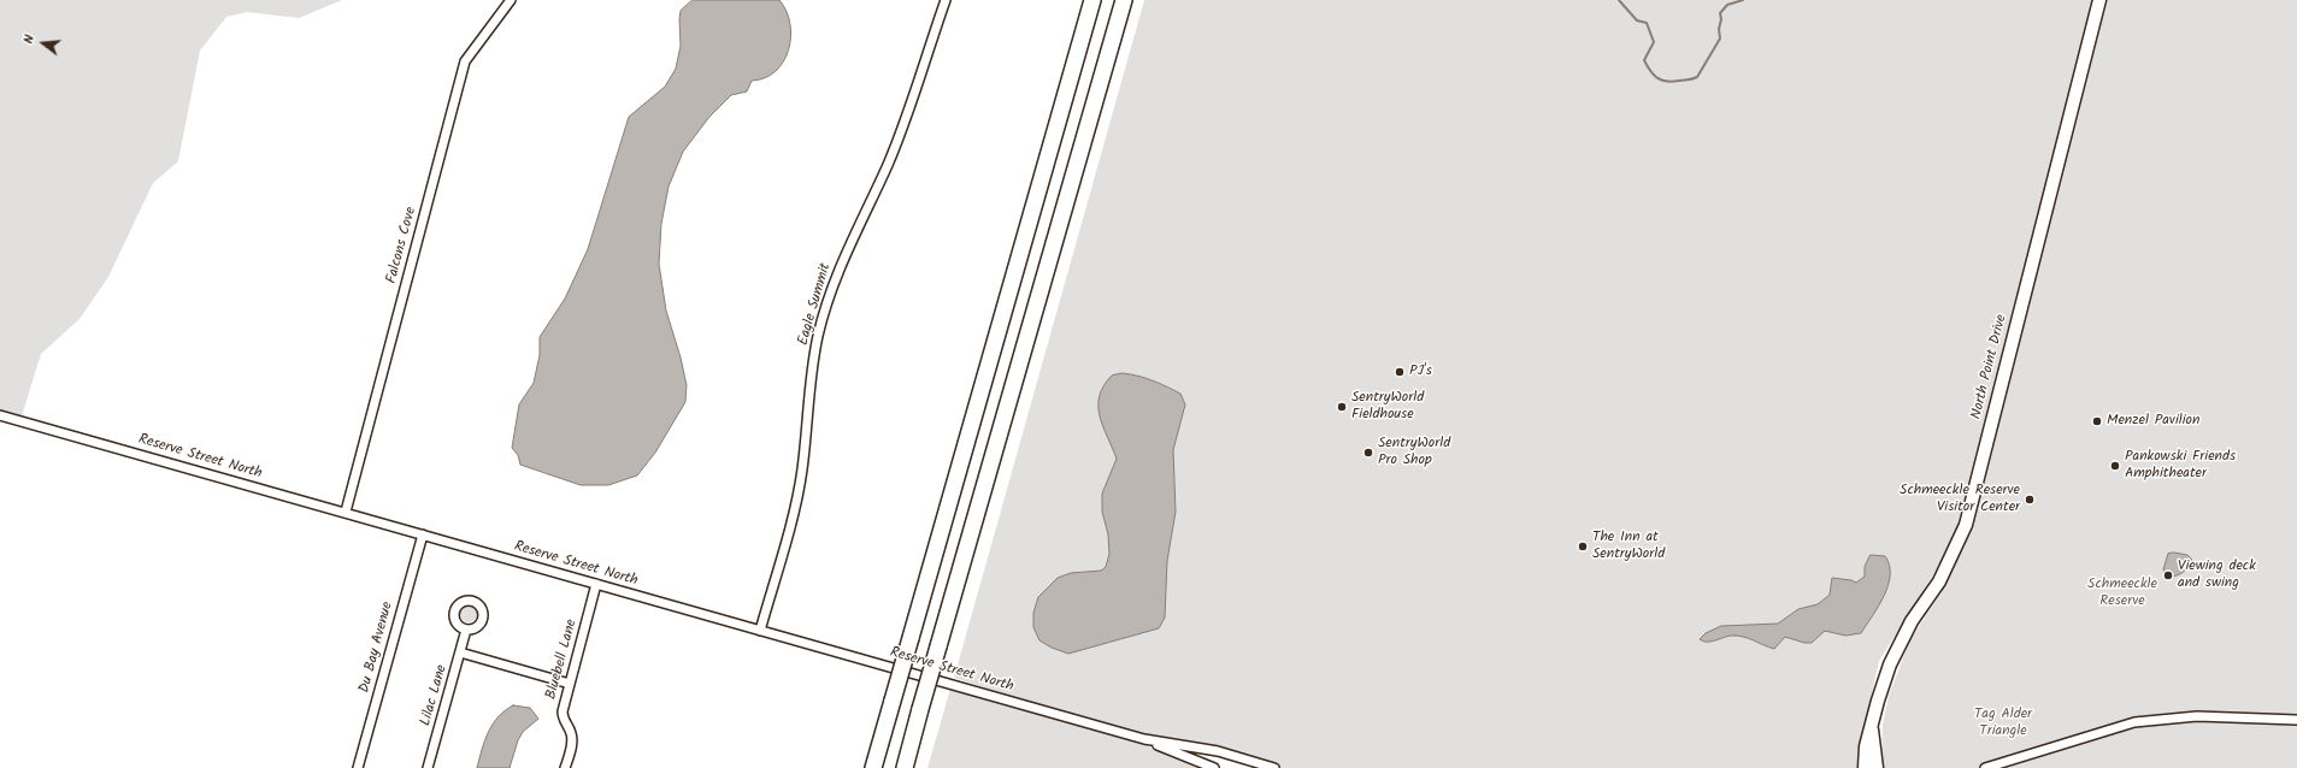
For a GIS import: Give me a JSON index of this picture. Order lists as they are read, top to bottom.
{
  "streets": {
    "street": [
      "Falcons Cove",
      "Eagle Summit",
      "North Point Drive",
      "Reserve Street North",
      "Du Bay Avenue",
      "Bluebell Lane",
      "Lilac Lane"
    ]
  },
  "crossings": [
    ["Falcons Cove", "Reserve Street North"],
    ["Eagle Summit", "Reserve Street North"],
    ["Reserve Street North", "Du Bay Avenue"],
    ["Reserve Street North", "Bluebell Lane"]
  ],
  "parks": ["Schmeeckle Reserve", "Tag Alder Triangle"],
  "places": [
    "PJ's",
    "SentryWorld Fieldhouse",
    "Menzel Pavilion",
    "SentryWorld Pro Shop",
    "Pankowski Friends Amphitheater",
    "Schmeeckle Reserve Visitor Center",
    "The Inn at SentryWorld",
    "Viewing deck and swing"
  ],
  "north": "left"
}
